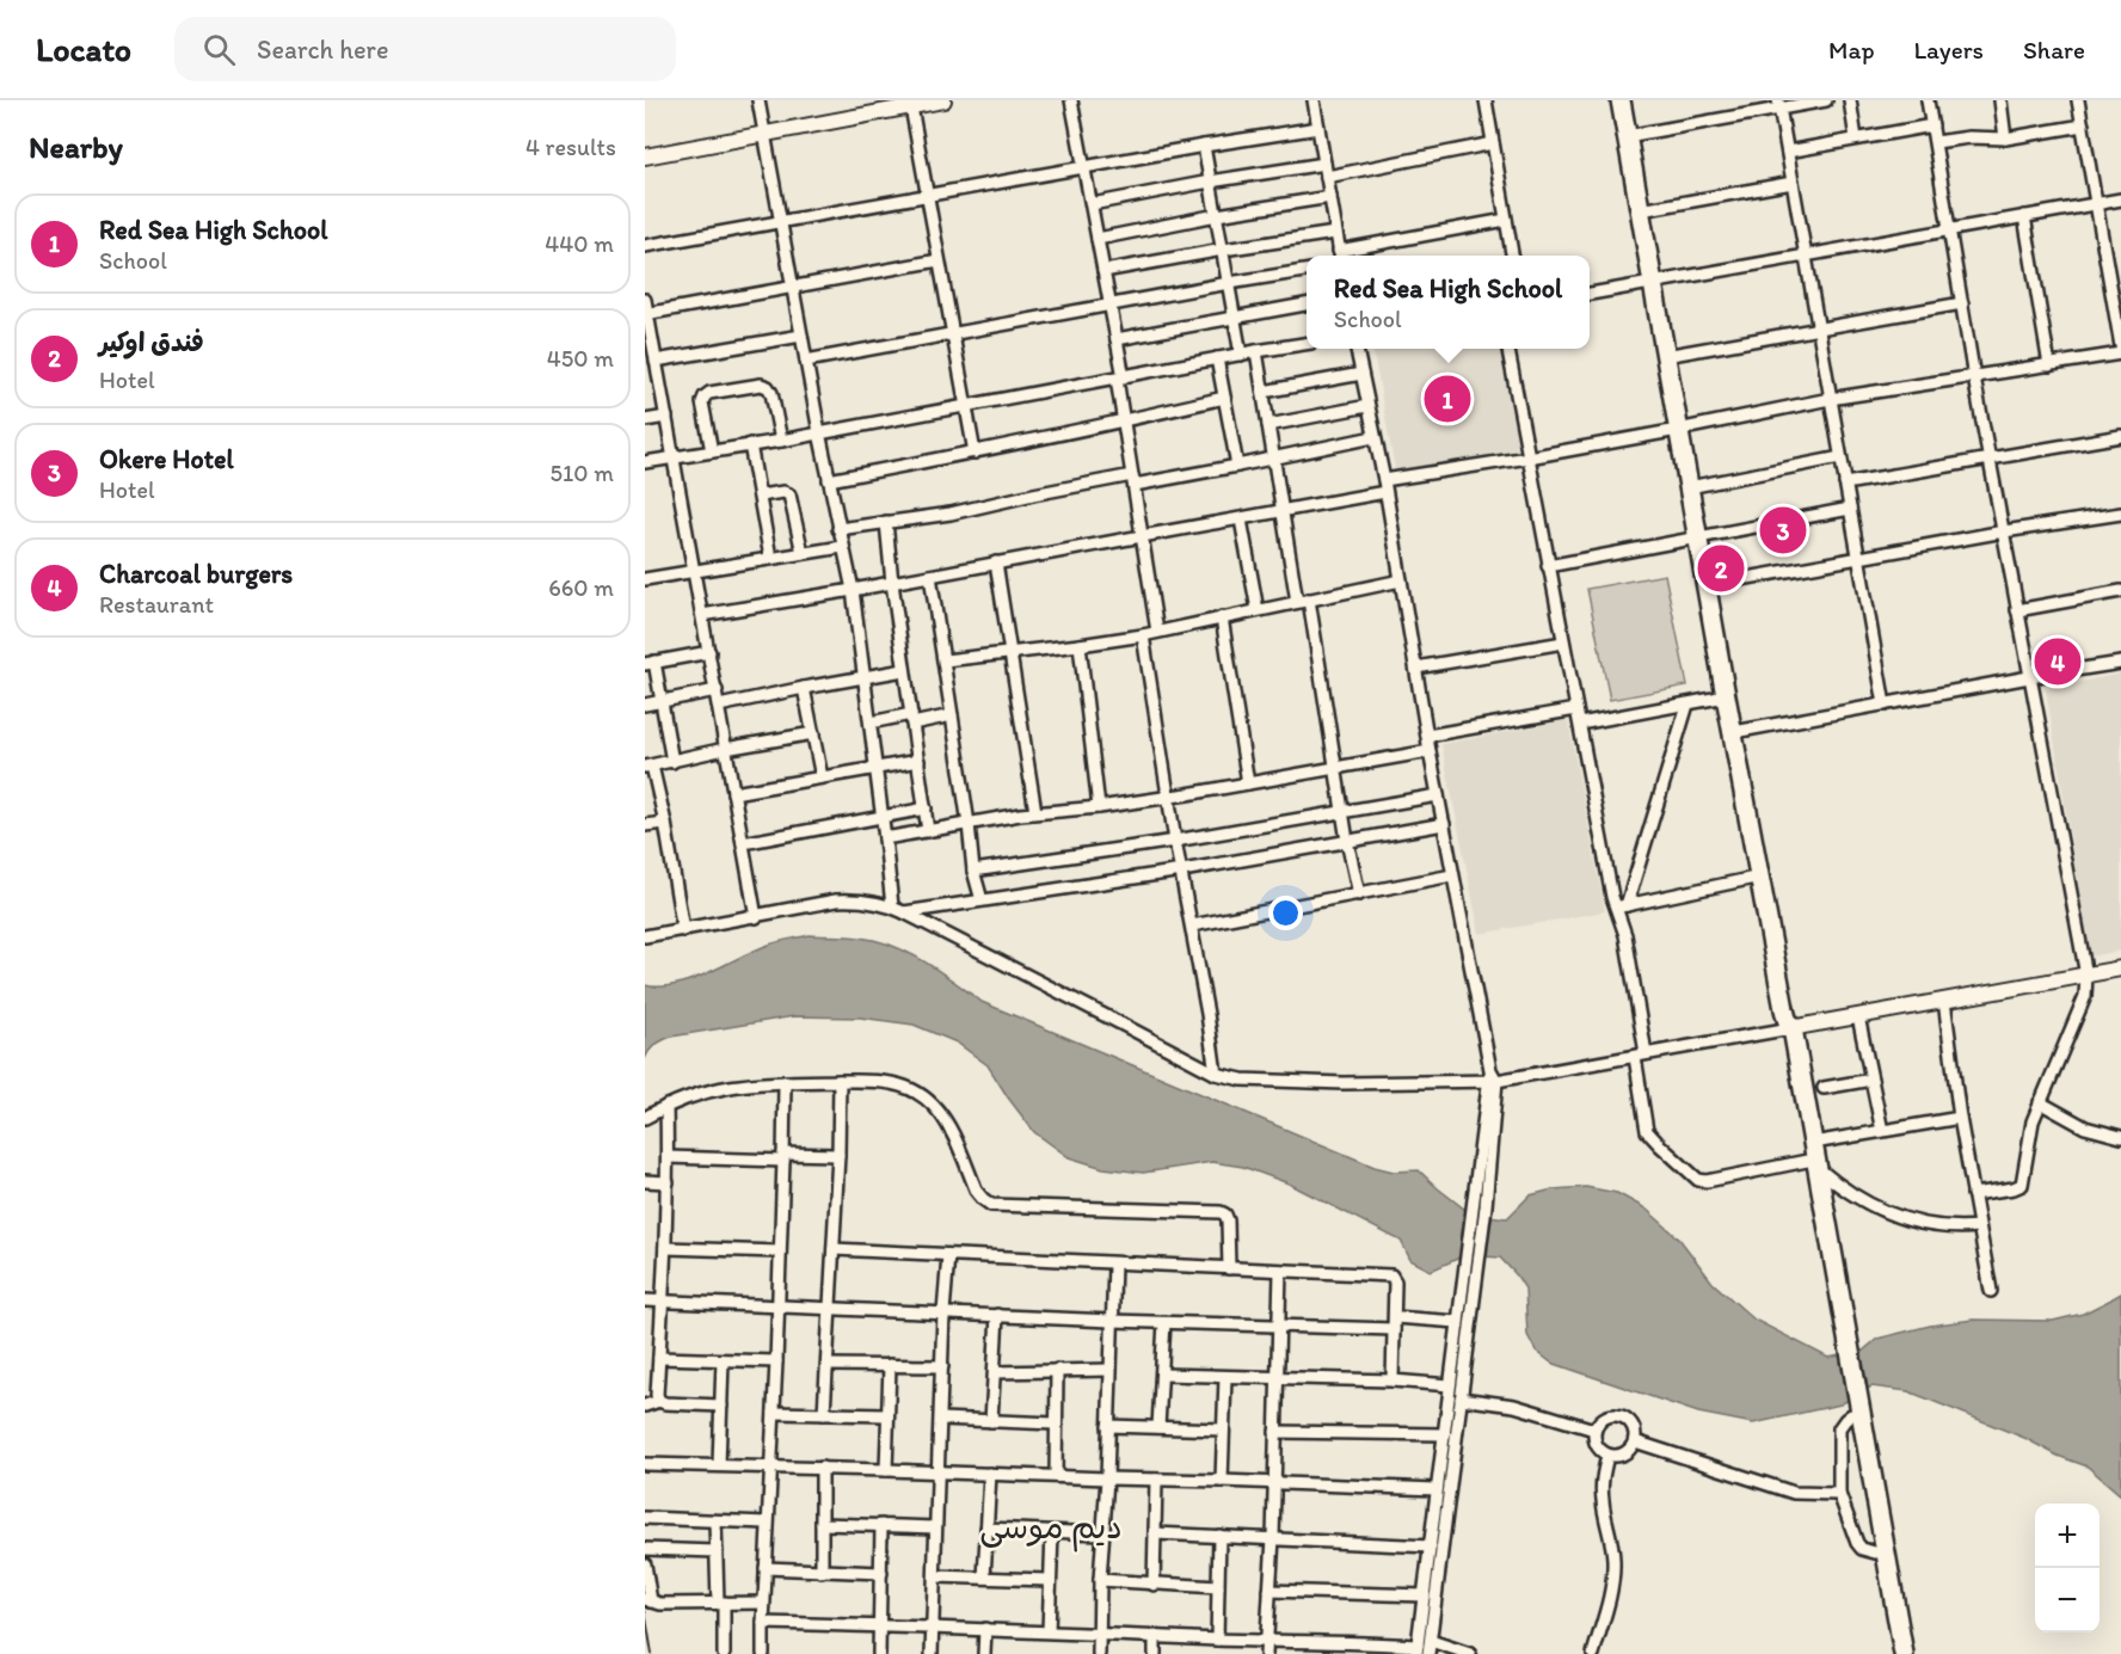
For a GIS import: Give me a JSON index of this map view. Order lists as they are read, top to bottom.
{
  "districts": ["ديم موسى"],
  "page": {
    "header": "Locato",
    "search": "Search here",
    "nav": ["Map", "Layers", "Share"],
    "heading": ["Nearby", "4 results"],
    "list": [
      {
        "mark": "1",
        "name": "Red Sea High School",
        "note": "School",
        "value": "440 m"
      },
      {
        "mark": "2",
        "name": "فندق اوكير",
        "note": "Hotel",
        "value": "450 m"
      },
      {
        "mark": "3",
        "name": "Okere Hotel",
        "note": "Hotel",
        "value": "510 m"
      },
      {
        "mark": "4",
        "name": "Charcoal burgers",
        "note": "Restaurant",
        "value": "660 m"
      }
    ],
    "popup": ["Red Sea High School", "School"],
    "pins": [
      "1",
      "3",
      "2",
      "4"
    ],
    "map_buttons": ["+", "−"]
  }
}
